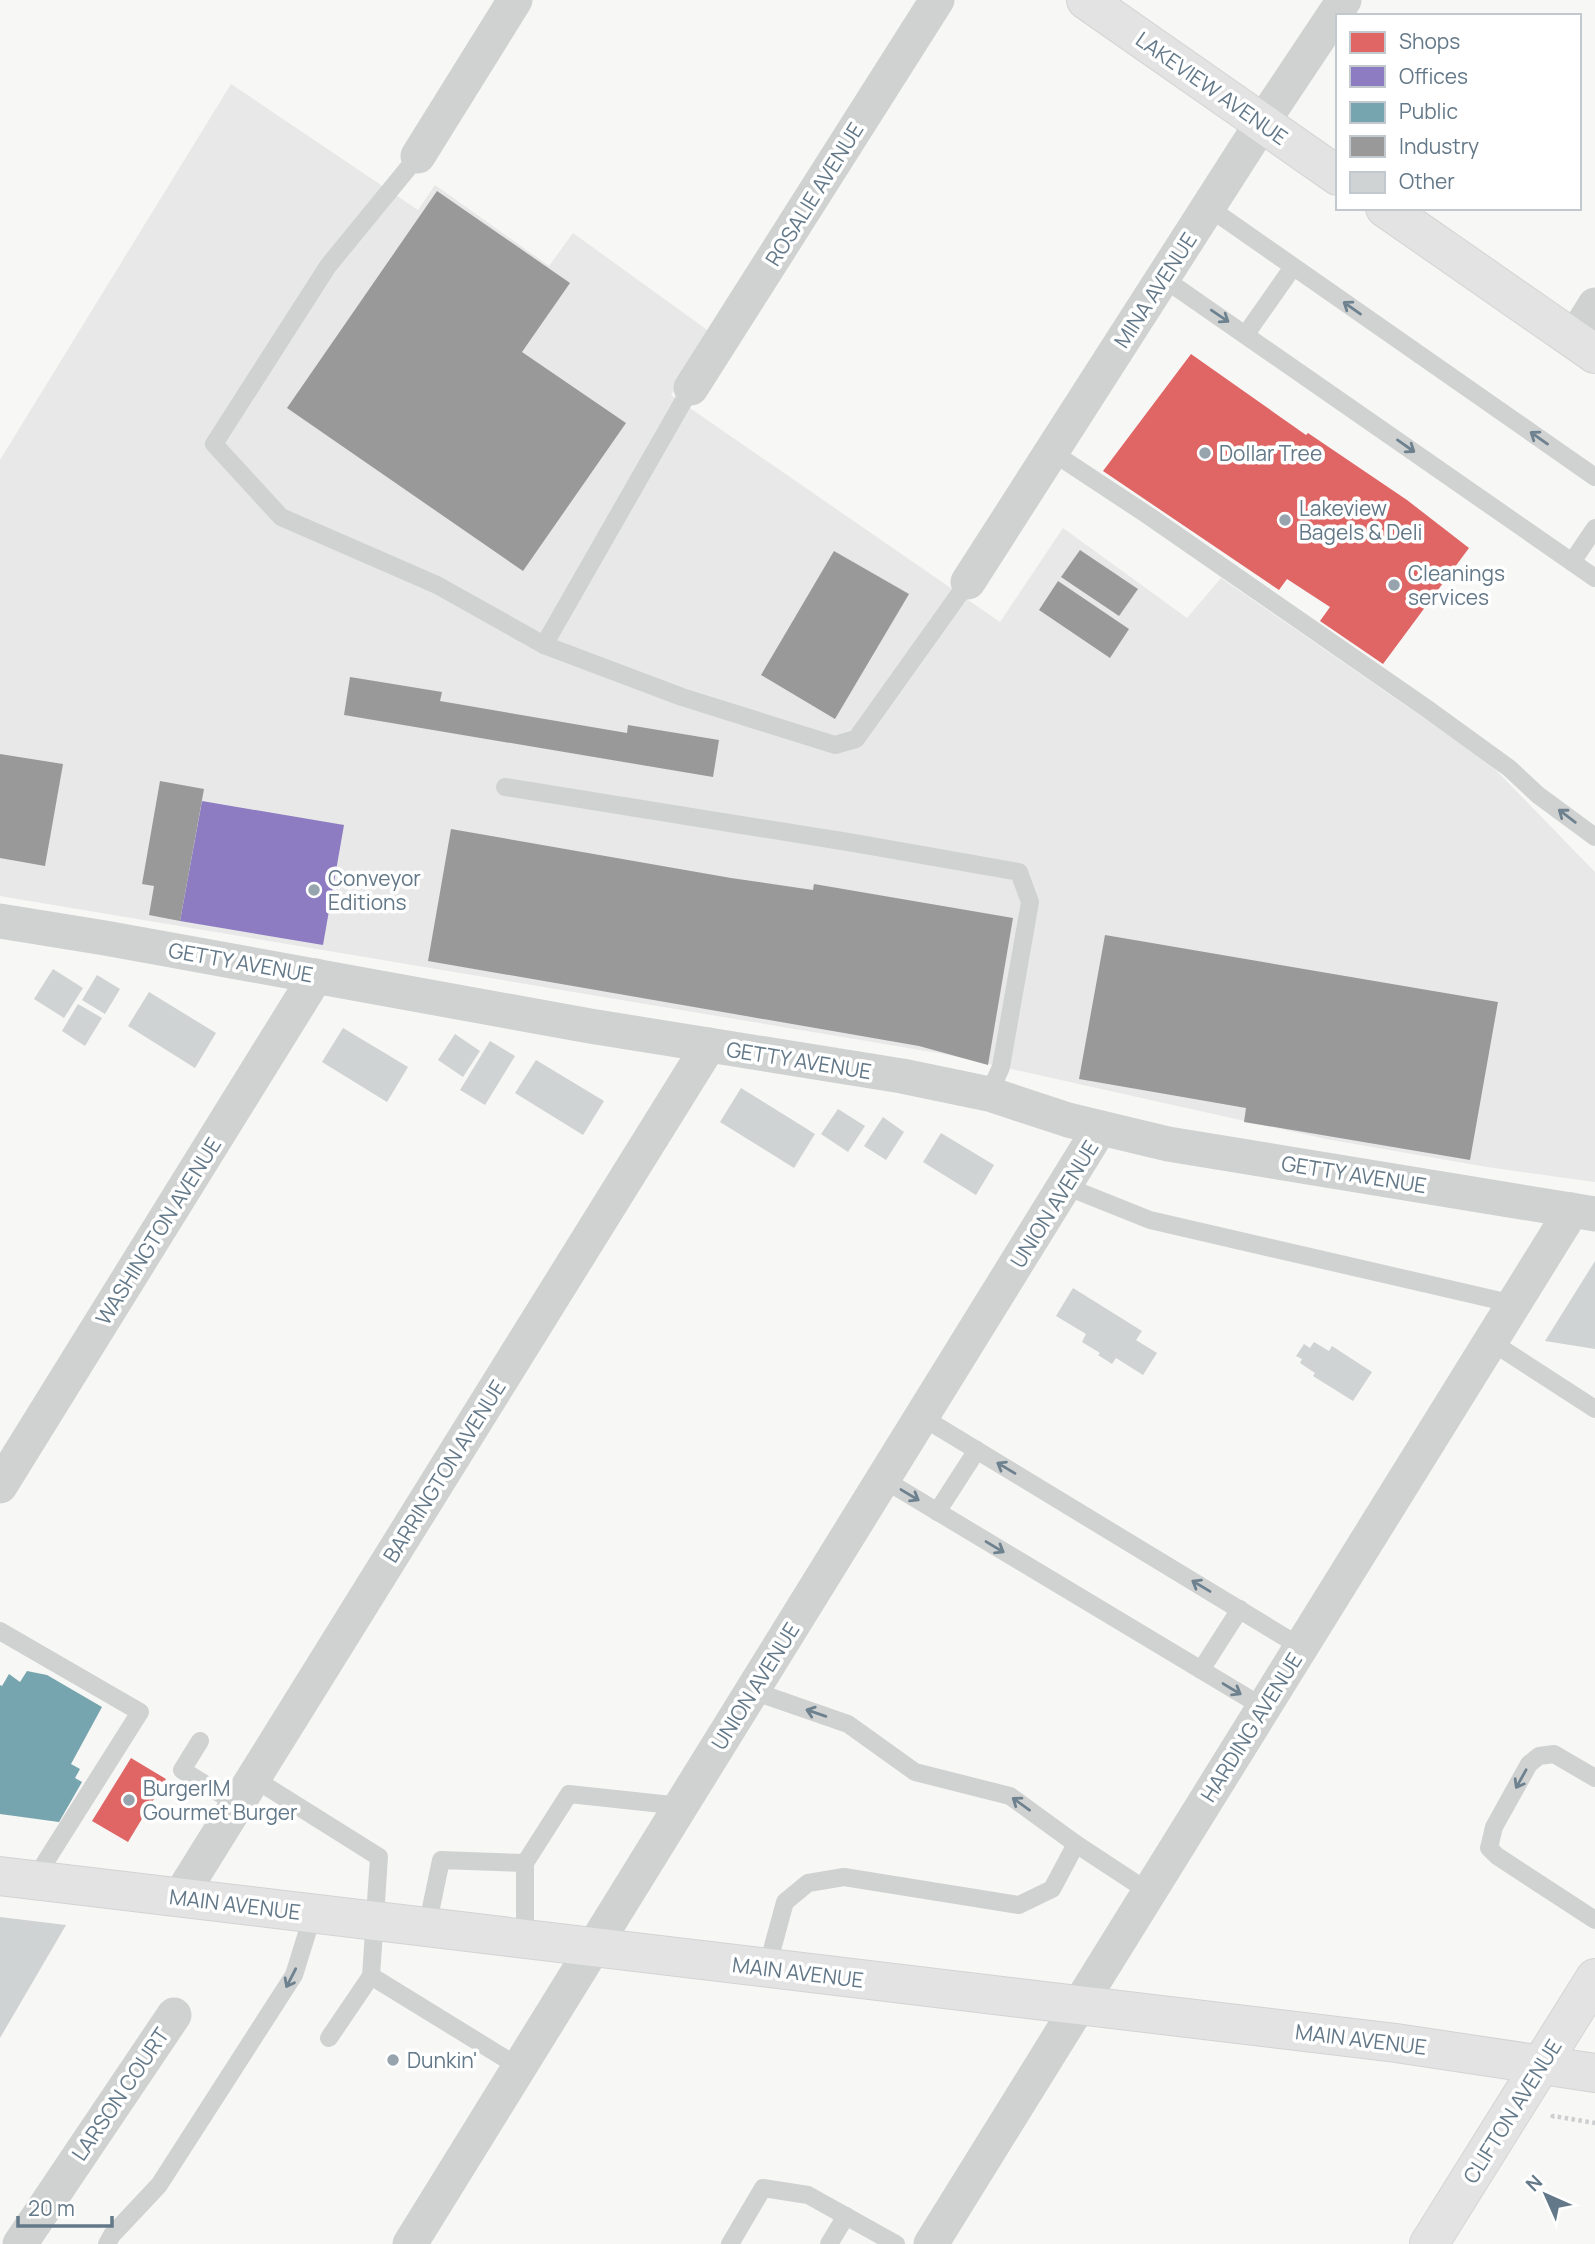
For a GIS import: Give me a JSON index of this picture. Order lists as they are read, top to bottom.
{
  "streets": {
    "main road": ["LAKEVIEW AVENUE", "MAIN AVENUE", "CLIFTON AVENUE"],
    "street": [
      "ROSALIE AVENUE",
      "MINA AVENUE",
      "GETTY AVENUE",
      "UNION AVENUE",
      "WASHINGTON AVENUE",
      "BARRINGTON AVENUE",
      "HARDING AVENUE",
      "LARSON COURT"
    ]
  },
  "crossings": [
    ["LAKEVIEW AVENUE", "MINA AVENUE"],
    ["GETTY AVENUE", "UNION AVENUE"],
    ["GETTY AVENUE", "WASHINGTON AVENUE"],
    ["GETTY AVENUE", "BARRINGTON AVENUE"],
    ["GETTY AVENUE", "HARDING AVENUE"],
    ["UNION AVENUE", "MAIN AVENUE"],
    ["BARRINGTON AVENUE", "MAIN AVENUE"],
    ["HARDING AVENUE", "MAIN AVENUE"],
    ["MAIN AVENUE", "CLIFTON AVENUE"]
  ],
  "places": [
    "Dollar Tree",
    "Lakeview Bagels & Deli",
    "Cleanings services",
    "Conveyor Editions",
    "BurgerIM Gourmet Burger",
    "Dunkin'"
  ],
  "legend": [
    "Shops",
    "Offices",
    "Public",
    "Industry",
    "Other"
  ],
  "scale_bar": "20 m",
  "north": "top left"
}
